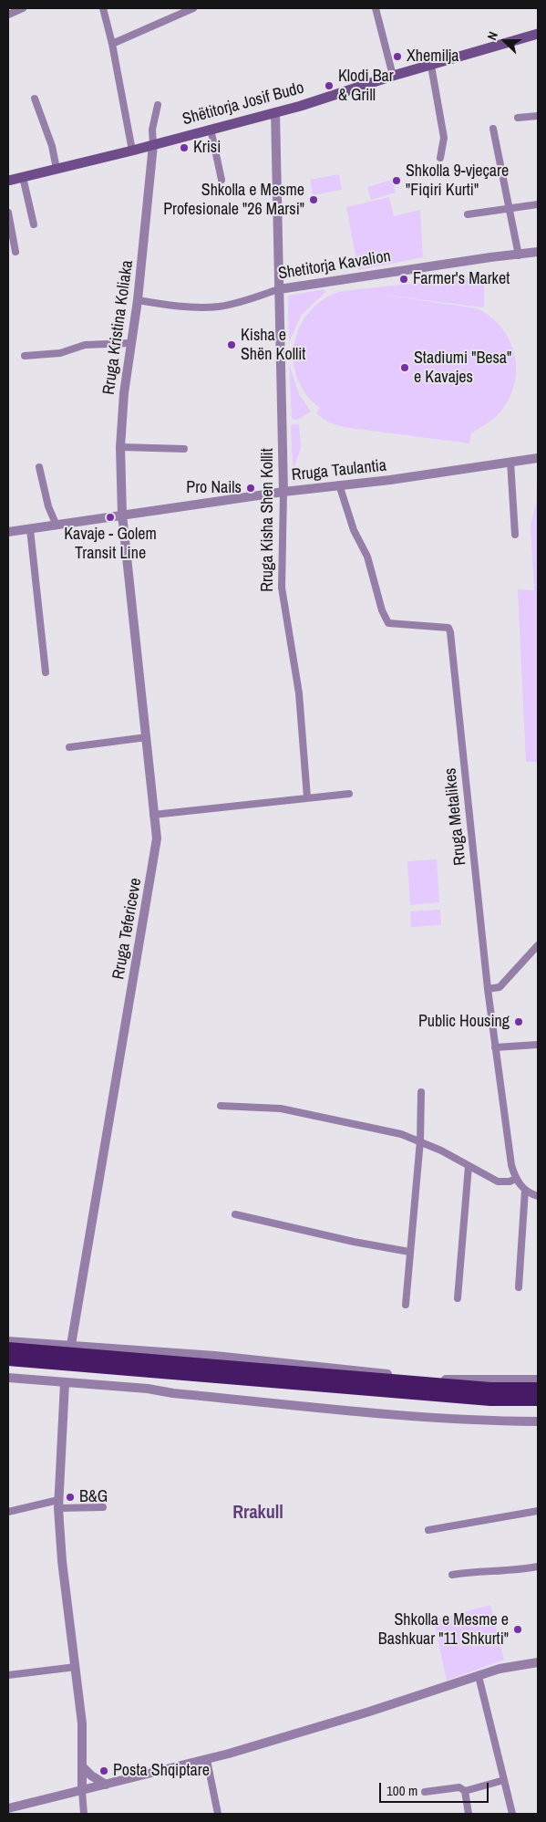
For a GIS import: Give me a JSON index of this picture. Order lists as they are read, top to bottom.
{
  "streets": {
    "main road": ["Shëtitorja Josif Budo"],
    "street": [
      "Shetitorja Kavalion",
      "Rruga Kristina Koliaka",
      "Rruga Taulantia",
      "Rruga Kisha Shen Kollit",
      "Rruga Metalikes",
      "Rruga Tefericeve"
    ]
  },
  "crossings": [
    ["Shëtitorja Josif Budo", "Rruga Kristina Koliaka"],
    ["Shëtitorja Josif Budo", "Rruga Kisha Shen Kollit"],
    ["Shetitorja Kavalion", "Rruga Kristina Koliaka"],
    ["Shetitorja Kavalion", "Rruga Kisha Shen Kollit"],
    ["Rruga Kristina Koliaka", "Rruga Taulantia"],
    ["Rruga Kristina Koliaka", "Rruga Tefericeve"],
    ["Rruga Taulantia", "Rruga Kisha Shen Kollit"],
    ["Rruga Taulantia", "Rruga Metalikes"],
    ["Rruga Taulantia", "Rruga Tefericeve"]
  ],
  "districts": ["Rrakull"],
  "places": [
    "Xhemilja",
    "Klodi Bar & Grill",
    "Krisi",
    "Shkolla 9-vjeçare \"Fiqiri Kurti\"",
    "Shkolla e Mesme Profesionale \"26 Marsi\"",
    "Farmer's Market",
    "Kisha e Shën Kollit",
    "Stadiumi \"Besa\" e Kavajes",
    "Pro Nails",
    "Kavaje - Golem Transit Line",
    "Public Housing",
    "B&G",
    "Shkolla e Mesme e Bashkuar \"11 Shkurti\"",
    "Posta Shqiptare"
  ],
  "scale_bar": "100 m",
  "north": "left"
}
